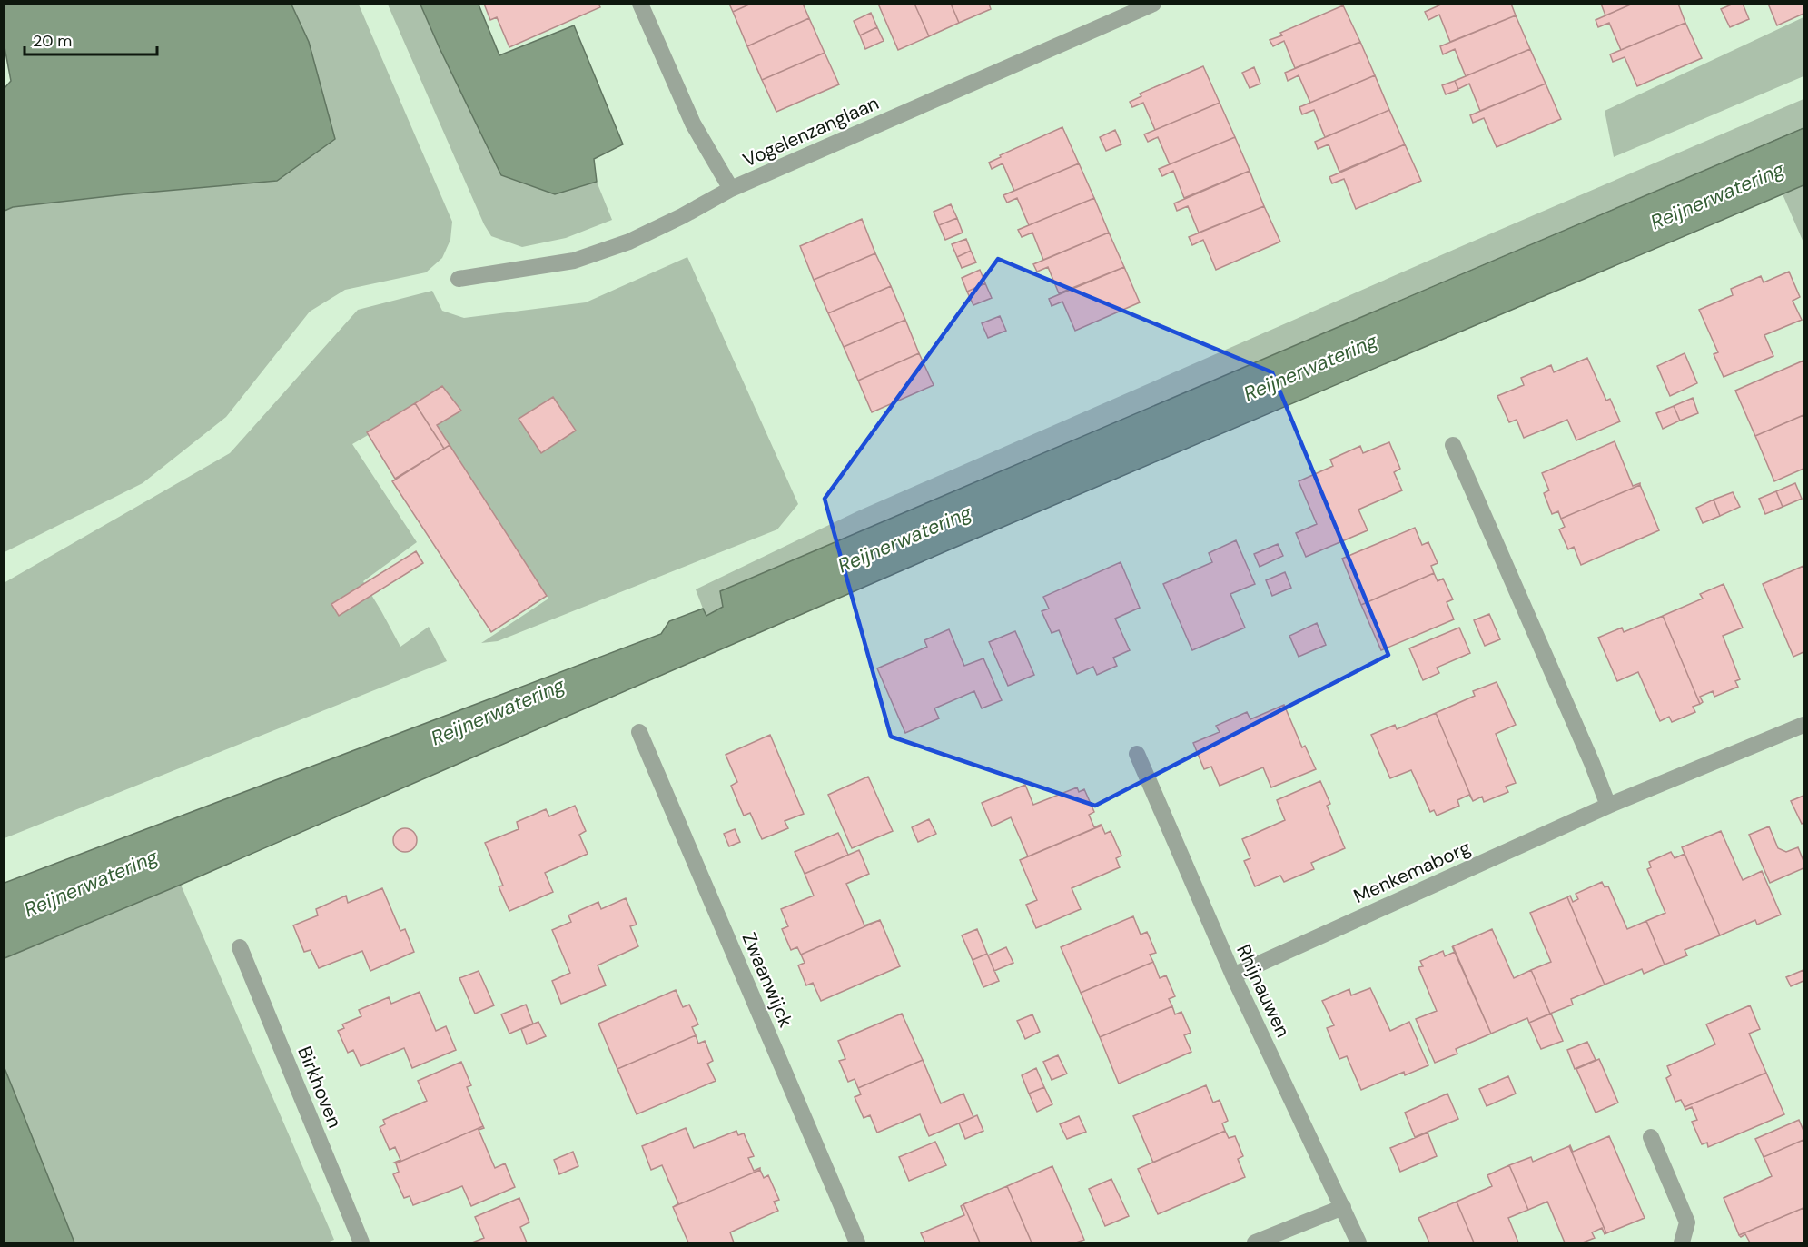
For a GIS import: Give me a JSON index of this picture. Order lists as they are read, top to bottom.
{
  "streets": {
    "street": [
      "Vogelenzanglaan",
      "Menkemaborg",
      "Zwaanwijck",
      "Rhijnauwen",
      "Birkhoven"
    ]
  },
  "crossings": [
    ["Menkemaborg", "Rhijnauwen"]
  ],
  "water": ["Reijnerwatering"],
  "scale_bar": "20 m"
}
